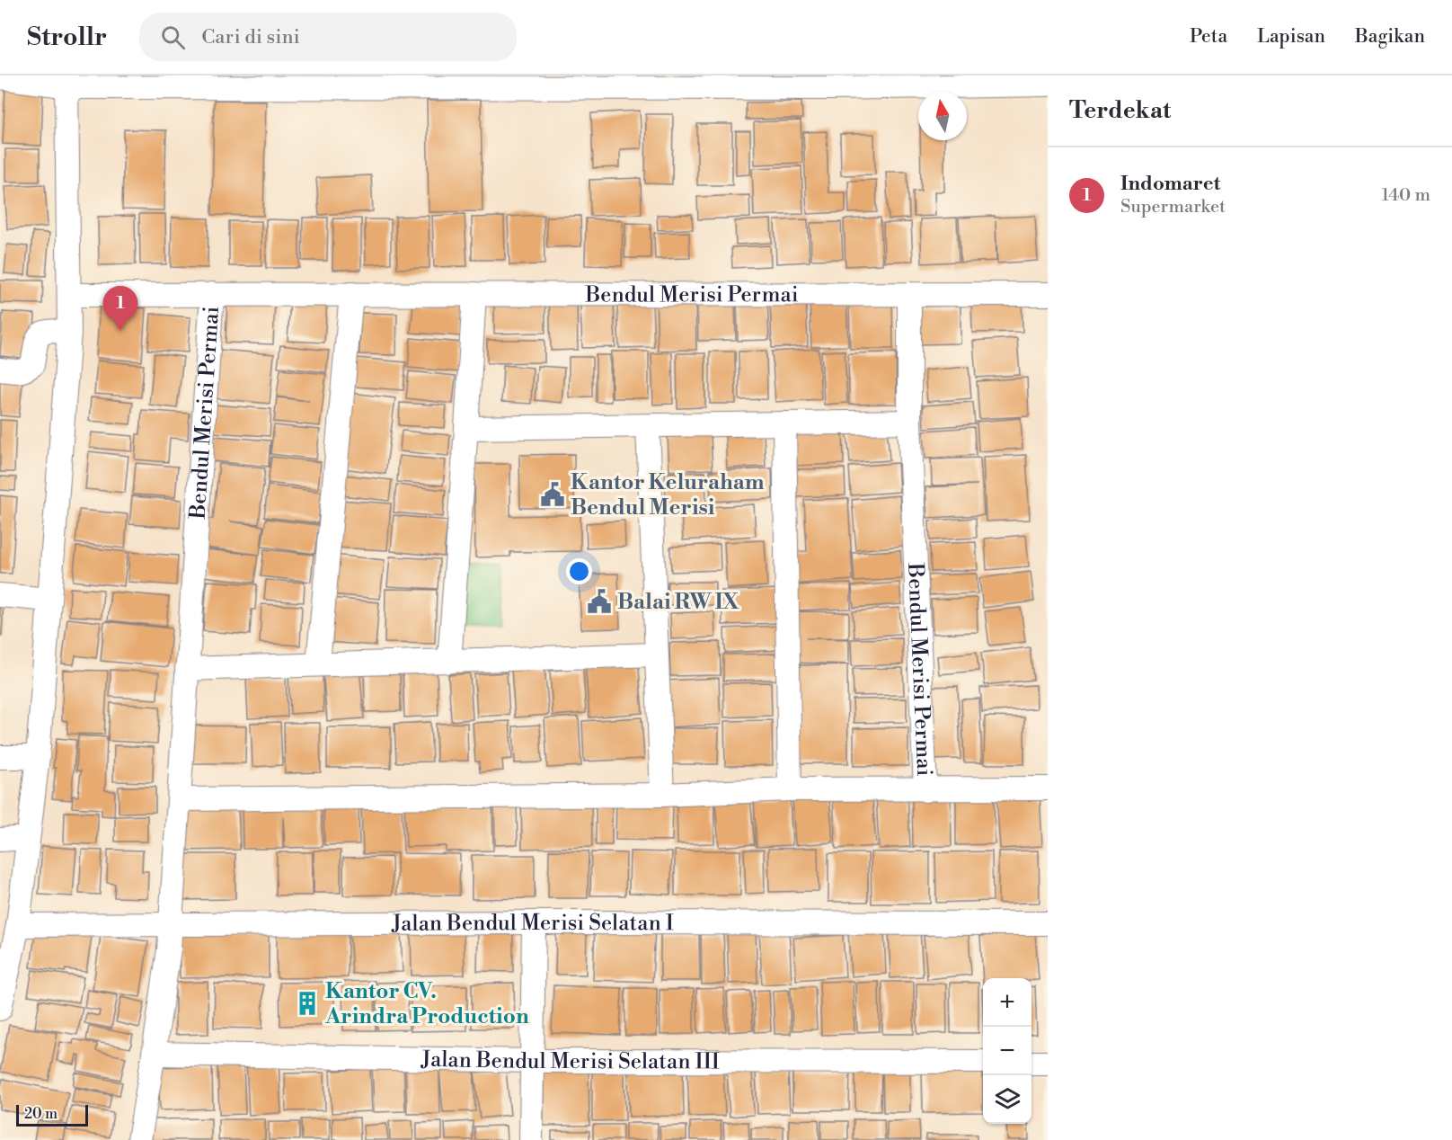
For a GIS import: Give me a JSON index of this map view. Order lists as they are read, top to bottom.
{
  "streets": {
    "street": ["Bendul Merisi Permai", "Jalan Bendul Merisi Selatan I", "Jalan Bendul Merisi Selatan III"]
  },
  "crossings": [
    ["Bendul Merisi Permai", "Jalan Bendul Merisi Selatan I"],
    ["Bendul Merisi Permai", "Jalan Bendul Merisi Selatan III"]
  ],
  "places": {
    "public building": ["Kantor Keluraham Bendul Merisi", "Balai RW IX"],
    "building": ["Kantor CV. Arindra Production"]
  },
  "scale_bar": "20 m",
  "north": "top",
  "page": {
    "header": "Strollr",
    "search": "Cari di sini",
    "nav": ["Peta", "Lapisan", "Bagikan"],
    "heading": "Terdekat",
    "list": [
      {
        "mark": "1",
        "name": "Indomaret",
        "note": "Supermarket",
        "value": "140 m"
      }
    ],
    "pins": "1",
    "map_buttons": ["+", "−"],
    "scale": "20 m"
  }
}
